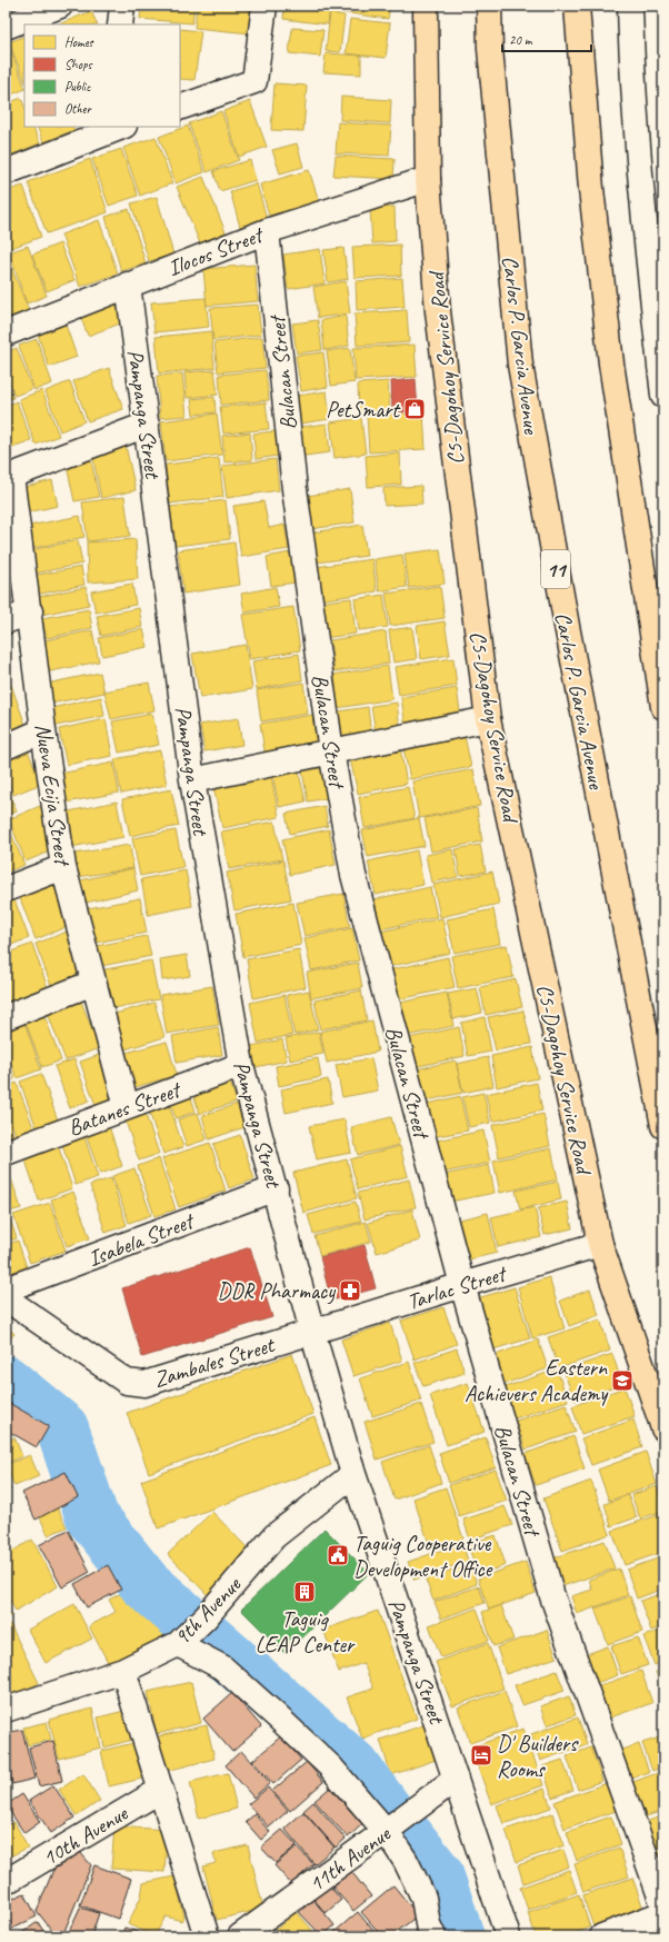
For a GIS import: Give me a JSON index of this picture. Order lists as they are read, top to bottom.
{
  "streets": {
    "main road": ["Carlos P. Garcia Avenue", "C5-Dagohoy Service Road", "11"],
    "street": [
      "Ilocos Street",
      "Bulacan Street",
      "Pampanga Street",
      "Nueva Ecija Street",
      "Batanes Street",
      "Isabela Street",
      "Tarlac Street",
      "Zambales Street",
      "9th Avenue",
      "10th Avenue",
      "11th Avenue"
    ]
  },
  "crossings": [
    ["Ilocos Street", "C5-Dagohoy Service Road"],
    ["Ilocos Street", "Bulacan Street"],
    ["Ilocos Street", "Pampanga Street"],
    ["C5-Dagohoy Service Road", "Tarlac Street"],
    ["Bulacan Street", "Tarlac Street"],
    ["Pampanga Street", "Batanes Street"],
    ["Pampanga Street", "Isabela Street"],
    ["Pampanga Street", "Tarlac Street"],
    ["Pampanga Street", "Zambales Street"],
    ["Pampanga Street", "9th Avenue"],
    ["Pampanga Street", "11th Avenue"],
    ["Nueva Ecija Street", "Batanes Street"],
    ["Tarlac Street", "Zambales Street"]
  ],
  "places": {
    "shop": ["PetSmart"],
    "pharmacy": ["DDR Pharmacy"],
    "school or university": ["Eastern Achievers Academy"],
    "public building": ["Taguig Cooperative Development Office"],
    "building": ["Taguig LEAP Center"],
    "hotel": ["D' Builders Rooms"]
  },
  "legend": [
    "Homes",
    "Shops",
    "Public",
    "Other"
  ],
  "scale_bar": "20 m"
}
